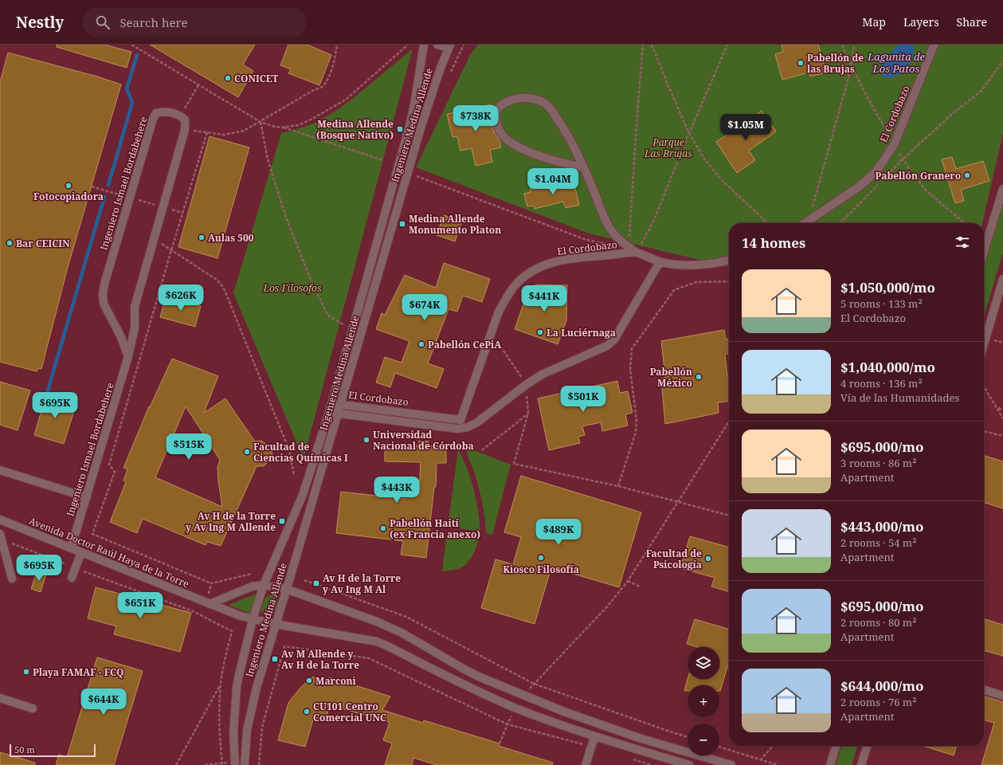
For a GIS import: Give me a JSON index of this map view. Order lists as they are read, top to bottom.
{
  "streets": {
    "street": [
      "El Cordobazo",
      "Ingeniero Medina Allende",
      "Ingeniero Ismael Bordabehere",
      "Avenida Doctor Raúl Haya de la Torre"
    ]
  },
  "crossings": [
    ["El Cordobazo", "Ingeniero Medina Allende"],
    ["Ingeniero Medina Allende", "Avenida Doctor Raúl Haya de la Torre"],
    ["Ingeniero Ismael Bordabehere", "Avenida Doctor Raúl Haya de la Torre"]
  ],
  "water": ["Lagunita de Los Patos"],
  "parks": ["Parque Las Brujas", "Los Filosofos"],
  "places": {
    "other": [
      "Pabellón de las Brujas",
      "CONICET",
      "Pabellón Granero",
      "Fotocopiadora",
      "Aulas 500",
      "Bar CEICIN",
      "La Luciérnaga",
      "Pabellón CePiA",
      "Pabellón México",
      "Universidad Nacional de Córdoba",
      "Facultad de Ciencias Químicas I",
      "Pabellón Haití (ex Francia anexo)",
      "Kiosco Filosofía",
      "Facultad de Psicología",
      "Playa FAMAF - FCQ",
      "Marconi",
      "CU101 Centro Comercial UNC"
    ],
    "transit": [
      "Medina Allende (Bosque Nativo)",
      "Medina Allende Monumento Platon",
      "Av H de la Torre y Av Ing M Allende",
      "Av H de la Torre y Av Ing M Al",
      "Av M Allende y Av H de la Torre"
    ]
  },
  "scale_bar": "50 m",
  "page": {
    "header": "Nestly",
    "search": "Search here",
    "nav": ["Map", "Layers", "Share"],
    "price": [
      "$738K",
      "$1.05M",
      "$1.04M",
      "$626K",
      "$441K",
      "$674K",
      "$501K",
      "$695K",
      "$515K",
      "$443K",
      "$489K",
      "$695K",
      "$651K",
      "$644K"
    ],
    "heading": "14 homes",
    "list": [
      {
        "name": "$1,050,000/mo",
        "note": "5 rooms · 133 m² · El Cordobazo"
      },
      {
        "name": "$1,040,000/mo",
        "note": "4 rooms · 136 m² · Vía de las Humanidades"
      },
      {
        "name": "$695,000/mo",
        "note": "3 rooms · 86 m² · Apartment"
      },
      {
        "name": "$443,000/mo",
        "note": "2 rooms · 54 m² · Apartment"
      },
      {
        "name": "$695,000/mo",
        "note": "2 rooms · 80 m² · Apartment"
      },
      {
        "name": "$644,000/mo",
        "note": "2 rooms · 76 m² · Apartment"
      }
    ],
    "map_buttons": ["+", "−"],
    "scale": "50 m"
  }
}
